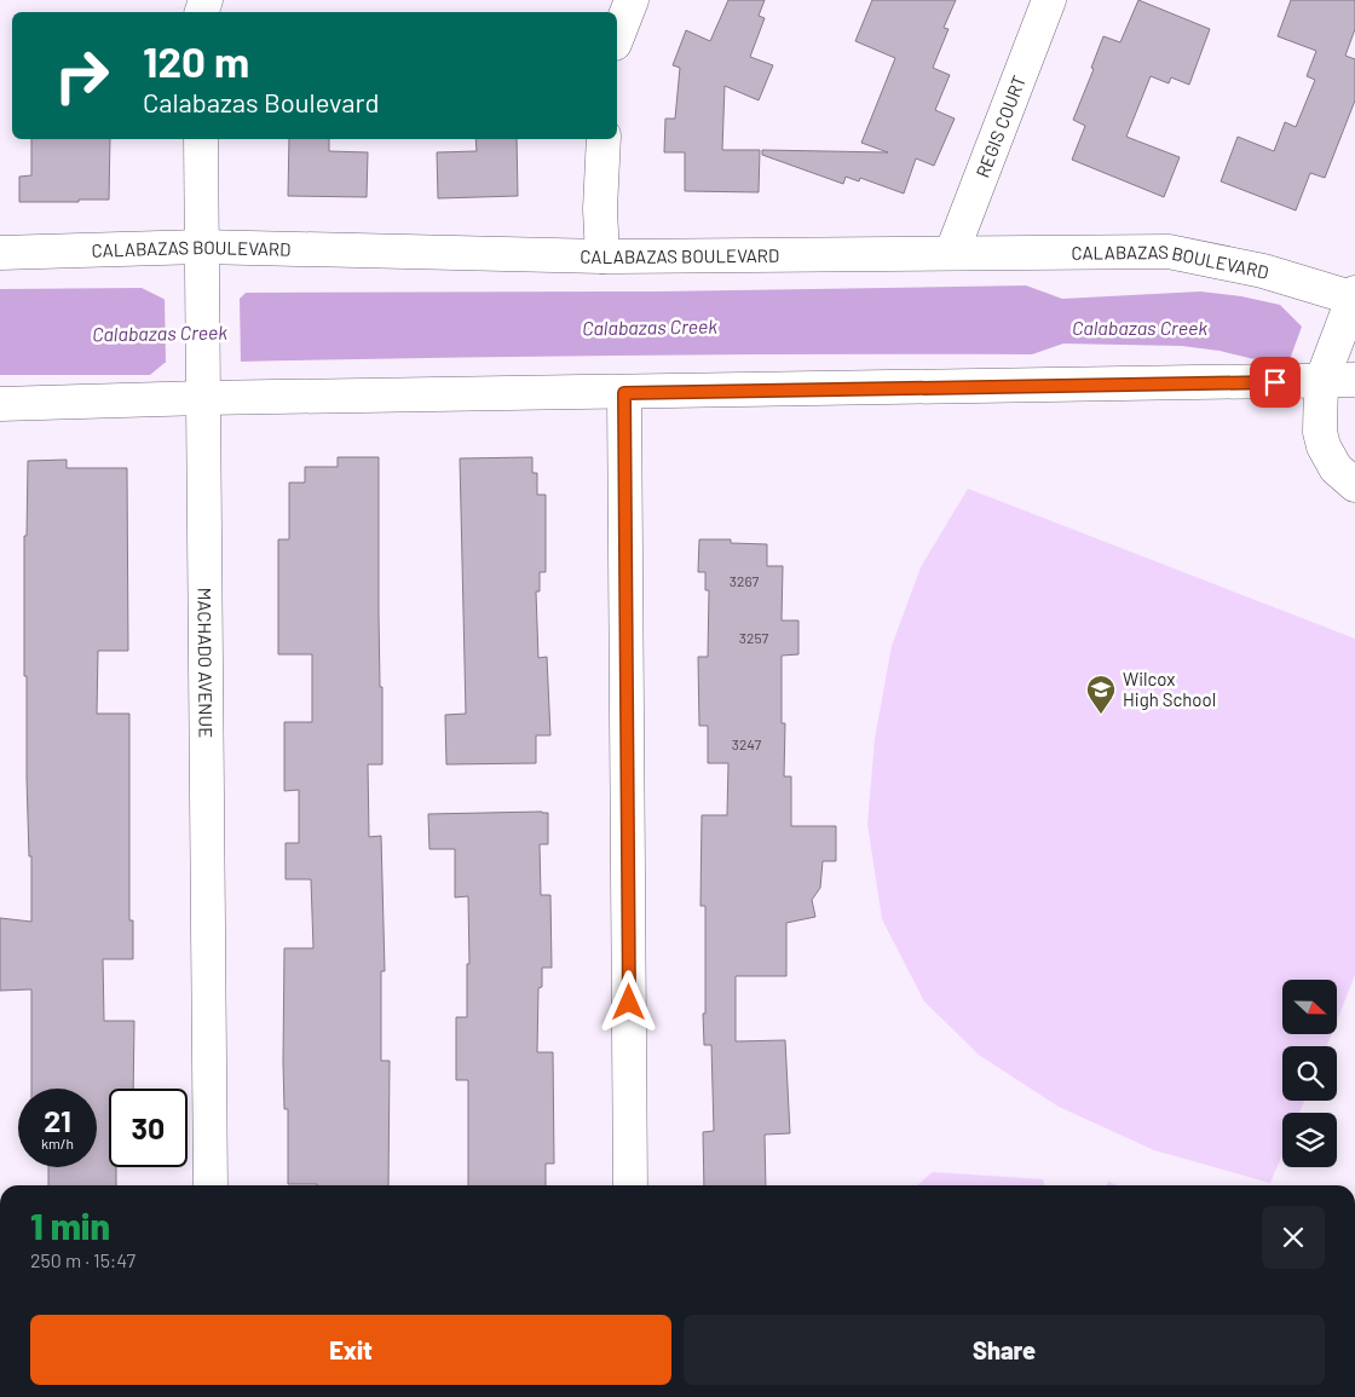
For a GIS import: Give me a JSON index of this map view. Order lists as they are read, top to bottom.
{
  "streets": {
    "street": ["REGIS COURT", "CALABAZAS BOULEVARD", "MACHADO AVENUE"]
  },
  "crossings": [
    ["REGIS COURT", "CALABAZAS BOULEVARD"],
    ["CALABAZAS BOULEVARD", "MACHADO AVENUE"]
  ],
  "water": ["Calabazas Creek"],
  "places": {
    "school or university": ["Wilcox High School"]
  },
  "house_numbers": ["3267", "3257", "3247"],
  "north": "right",
  "page": {
    "turn": ["120 m", "Calabazas Boulevard"],
    "speed": "21 km/h",
    "limit": "30",
    "heading": ["1 min", "250 m · 15:47"],
    "buttons": ["Exit", "Share"]
  }
}
